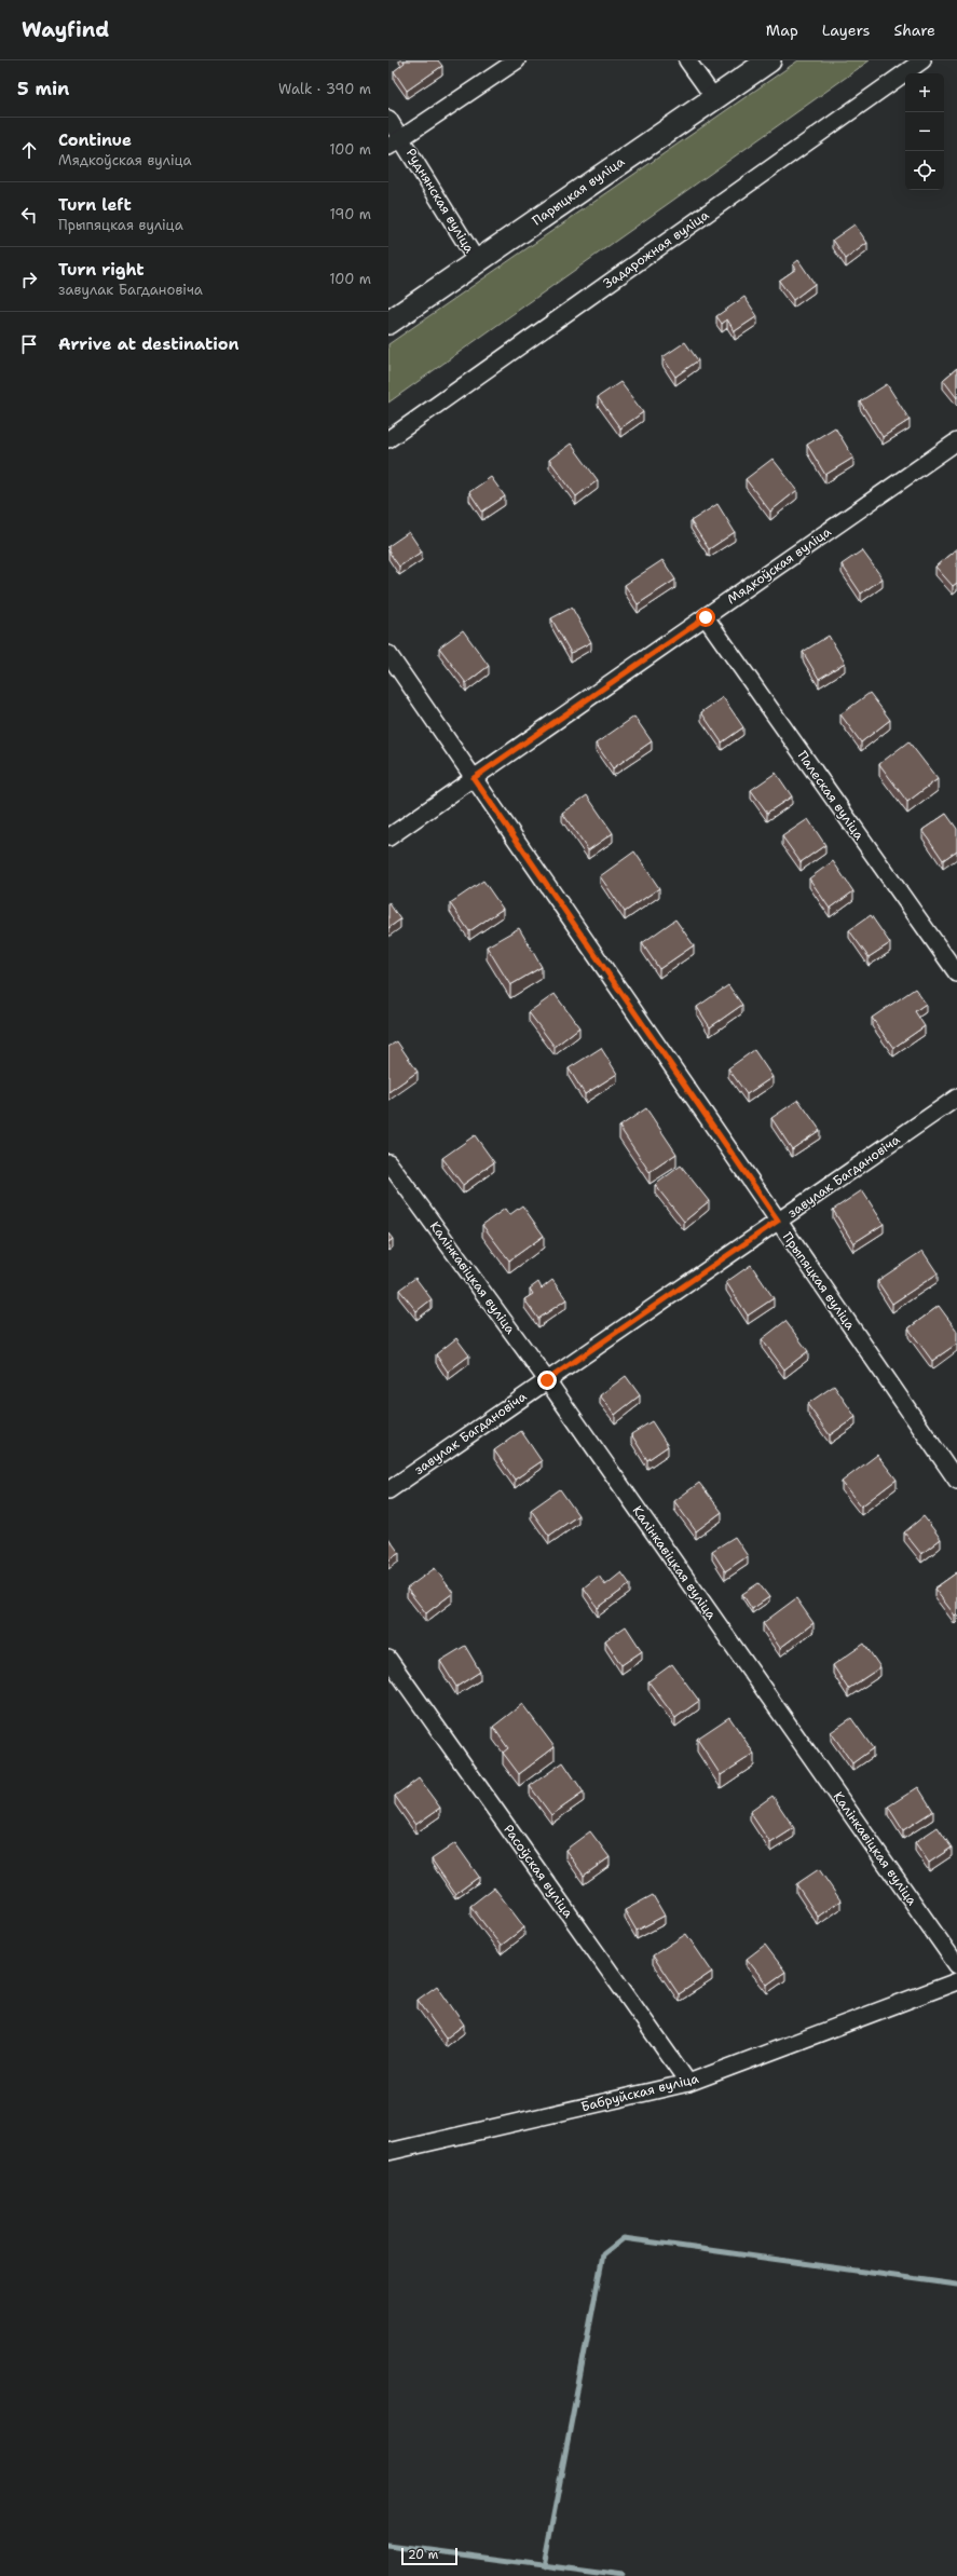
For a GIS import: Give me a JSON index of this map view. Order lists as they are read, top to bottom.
{
  "streets": {
    "main road": ["Парыцкая вуліца"],
    "street": [
      "Руднянская вуліца",
      "Задарожная вуліца",
      "Мядкоўская вуліца",
      "Палеская вуліца",
      "завулак Багдановіча",
      "Калінкавіцкая вуліца",
      "Прыпяцкая вуліца",
      "Расоўская вуліца",
      "Бабруйская вуліца"
    ]
  },
  "crossings": [
    ["Парыцкая вуліца", "Руднянская вуліца"],
    ["Мядкоўская вуліца", "Палеская вуліца"],
    ["Мядкоўская вуліца", "Прыпяцкая вуліца"],
    ["завулак Багдановіча", "Калінкавіцкая вуліца"],
    ["завулак Багдановіча", "Прыпяцкая вуліца"],
    ["Расоўская вуліца", "Бабруйская вуліца"]
  ],
  "scale_bar": "20 m",
  "page": {
    "header": "Wayfind",
    "nav": ["Map", "Layers", "Share"],
    "heading": ["5 min", "Walk · 390 m"],
    "map_buttons": ["+", "−"],
    "list": [
      ["Continue", "Мядкоўская вуліца", "100 m"],
      ["Turn left", "Прыпяцкая вуліца", "190 m"],
      ["Turn right", "завулак Багдановіча", "100 m"],
      "Arrive at destination"
    ],
    "scale": "20 m"
  }
}
